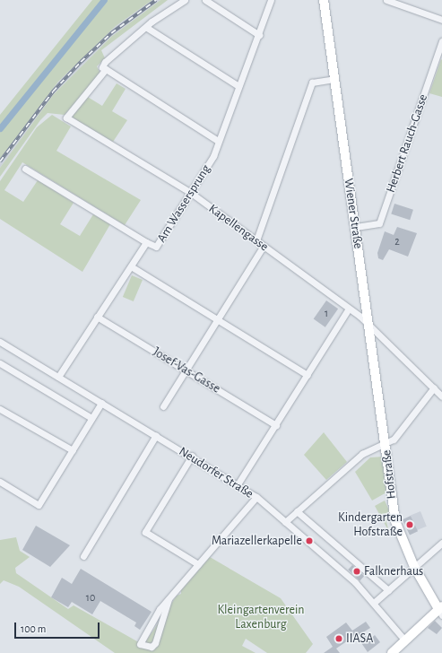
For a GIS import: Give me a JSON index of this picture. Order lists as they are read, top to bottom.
{
  "streets": {
    "main road": ["Wiener Straße", "Hofstraße"],
    "street": [
      "Herbert Rauch-Gasse",
      "Am Wassersprung",
      "Kapellengasse",
      "Josef-Vas-Gasse",
      "Neudorfer Straße"
    ]
  },
  "crossings": [
    ["Herbert Rauch-Gasse", "Wiener Straße"],
    ["Am Wassersprung", "Kapellengasse"],
    ["Am Wassersprung", "Josef-Vas-Gasse"],
    ["Am Wassersprung", "Neudorfer Straße"],
    ["Wiener Straße", "Kapellengasse"],
    ["Wiener Straße", "Hofstraße"],
    ["Kapellengasse", "Hofstraße"]
  ],
  "parks": ["Kleingartenverein Laxenburg"],
  "places": [
    "Kindergarten Hofstraße",
    "Mariazellerkapelle",
    "Falknerhaus",
    "IIASA"
  ],
  "house_numbers": ["2", "1", "10"],
  "scale_bar": "100 m"
}
